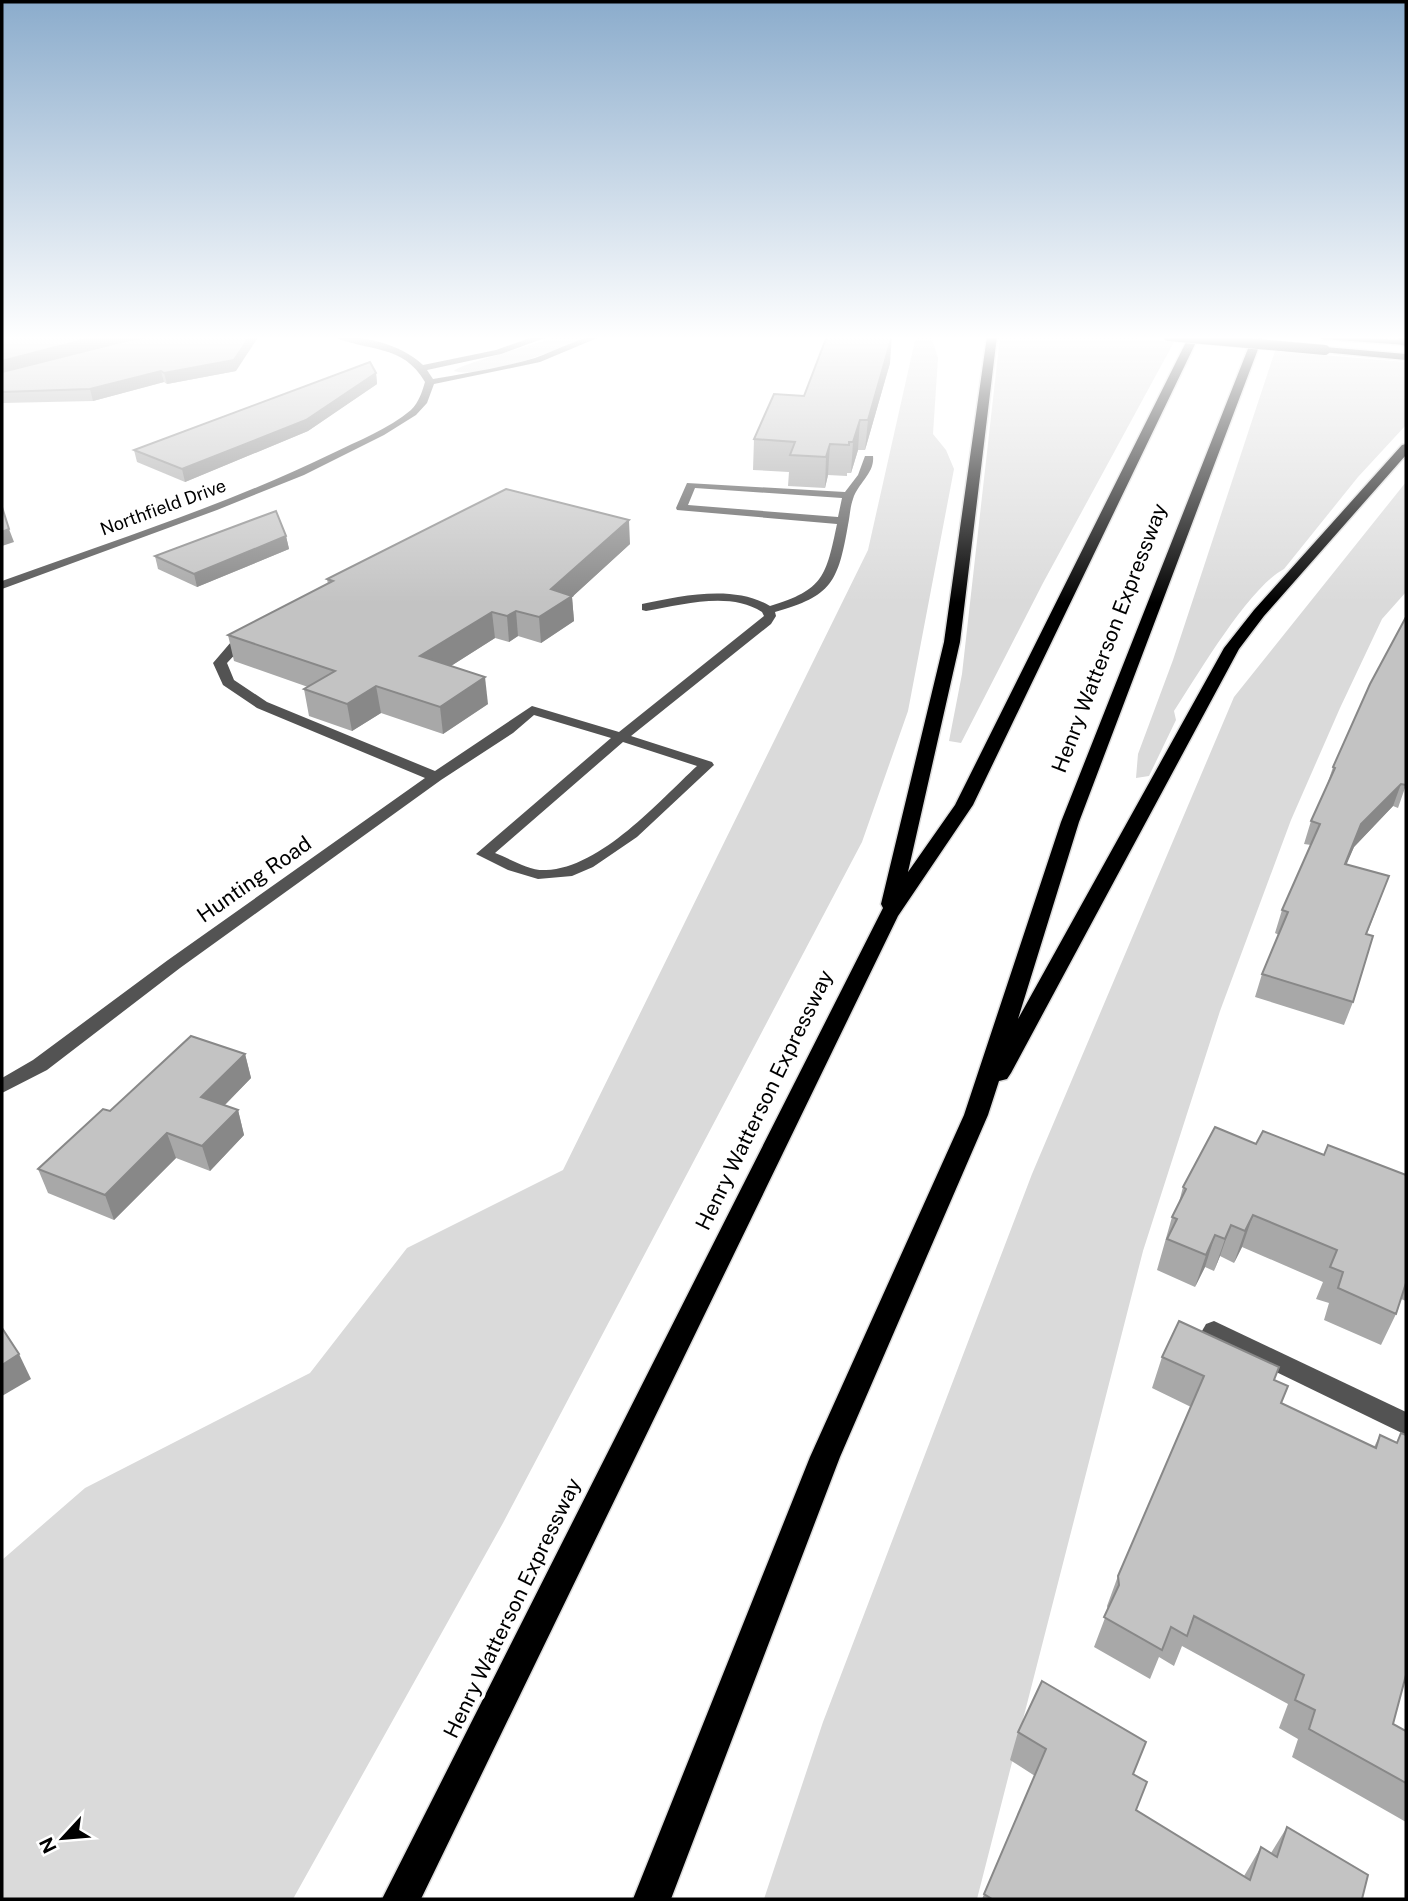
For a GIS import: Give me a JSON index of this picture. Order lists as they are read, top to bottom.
{
  "streets": {
    "highway": ["Henry Watterson Expressway"],
    "street": ["Northfield Drive", "Hunting Road"]
  },
  "north": "bottom left"
}
